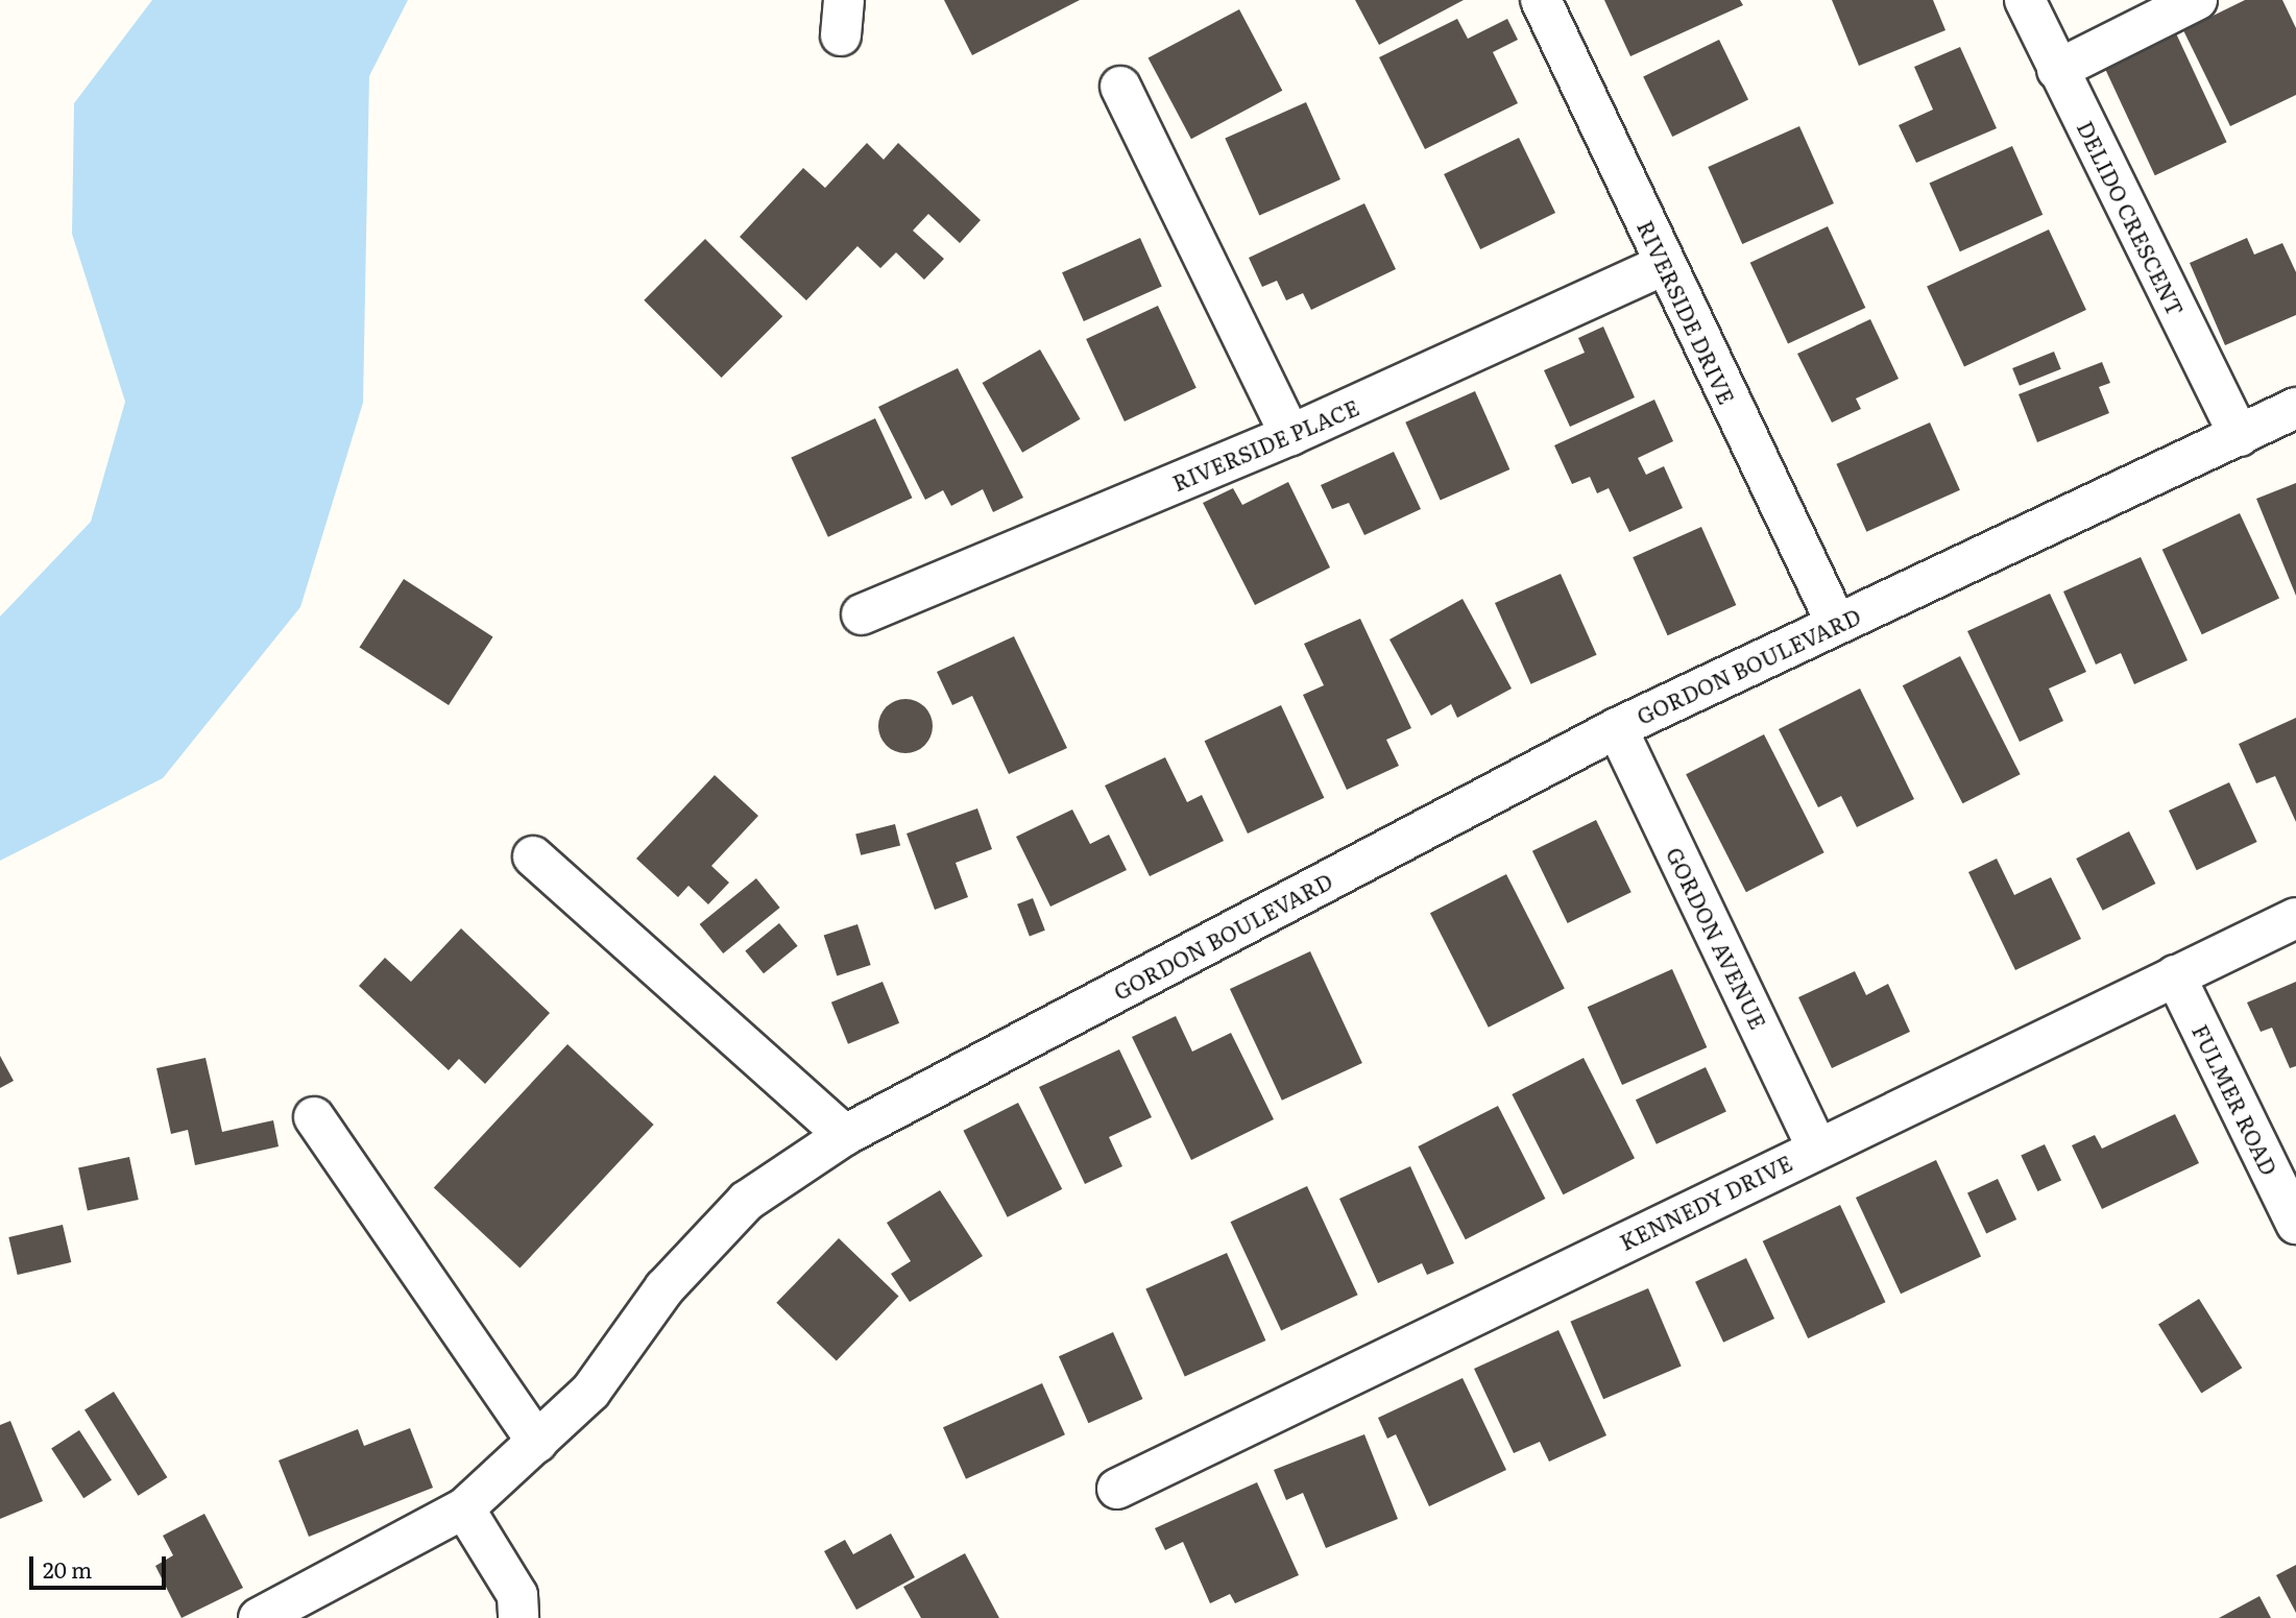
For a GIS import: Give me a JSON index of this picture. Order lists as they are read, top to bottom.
{
  "streets": {
    "street": [
      "DELIDO CRESCENT",
      "RIVERSIDE DRIVE",
      "RIVERSIDE PLACE",
      "GORDON BOULEVARD",
      "GORDON AVENUE",
      "FULMER ROAD",
      "KENNEDY DRIVE"
    ]
  },
  "crossings": [
    ["DELIDO CRESCENT", "GORDON BOULEVARD"],
    ["RIVERSIDE DRIVE", "RIVERSIDE PLACE"],
    ["RIVERSIDE DRIVE", "GORDON BOULEVARD"],
    ["GORDON BOULEVARD", "GORDON AVENUE"],
    ["GORDON AVENUE", "KENNEDY DRIVE"],
    ["FULMER ROAD", "KENNEDY DRIVE"]
  ],
  "scale_bar": "20 m"
}
